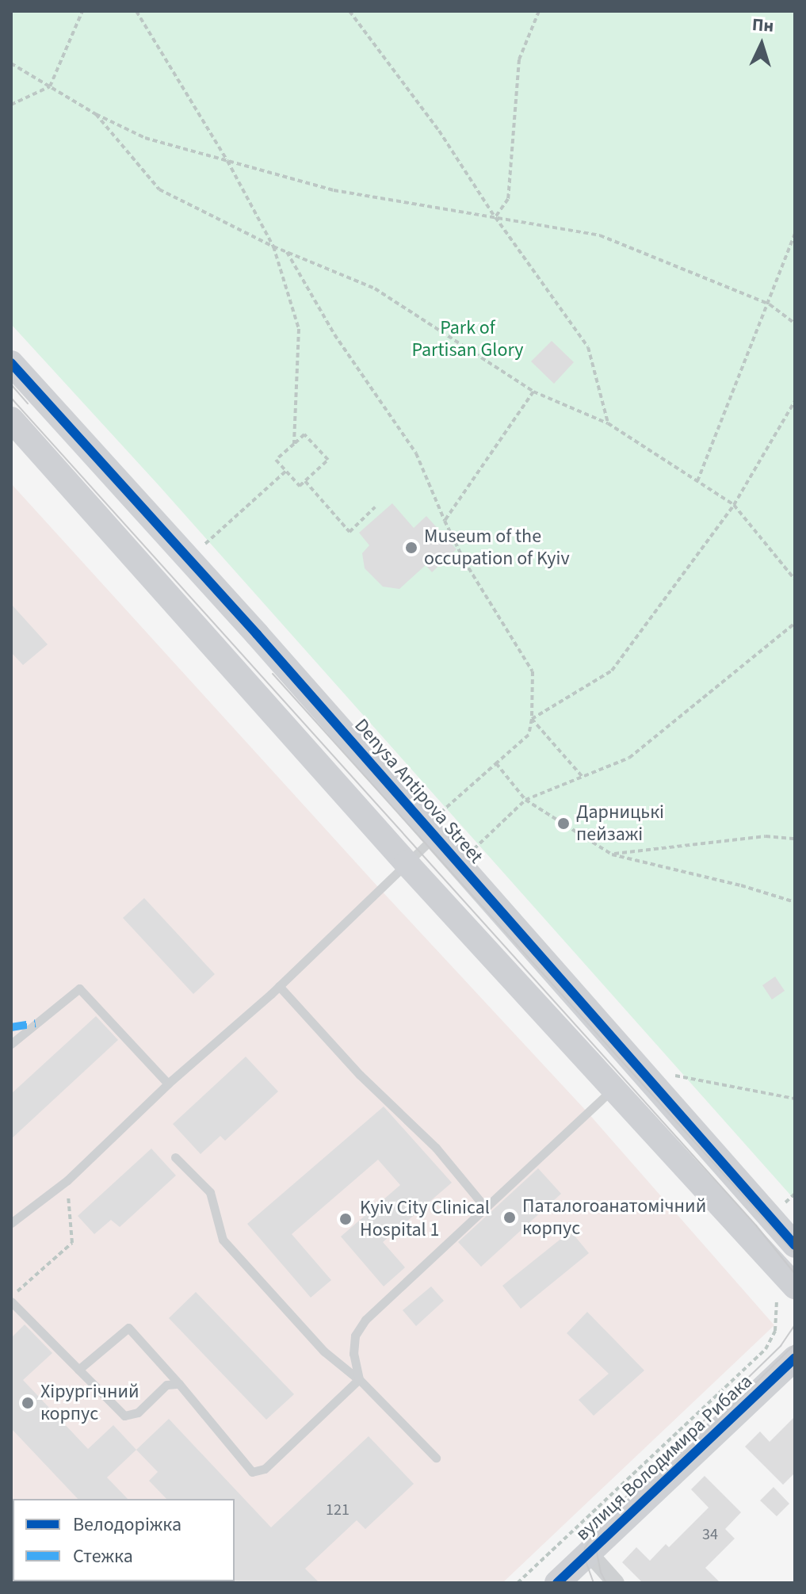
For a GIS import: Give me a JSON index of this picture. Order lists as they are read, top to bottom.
{
  "streets": {
    "street": ["Denysa Antipova Street", "вулиця Володимира Рибака"]
  },
  "parks": ["Park of Partisan Glory"],
  "places": [
    "Museum of the occupation of Kyiv",
    "Дарницькі пейзажі",
    "Паталогоанатомічний корпус",
    "Kyiv City Clinical Hospital 1",
    "Хірургічний корпус"
  ],
  "house_numbers": ["121", "34"],
  "legend": ["Велодоріжка", "Стежка"],
  "north": "top"
}
